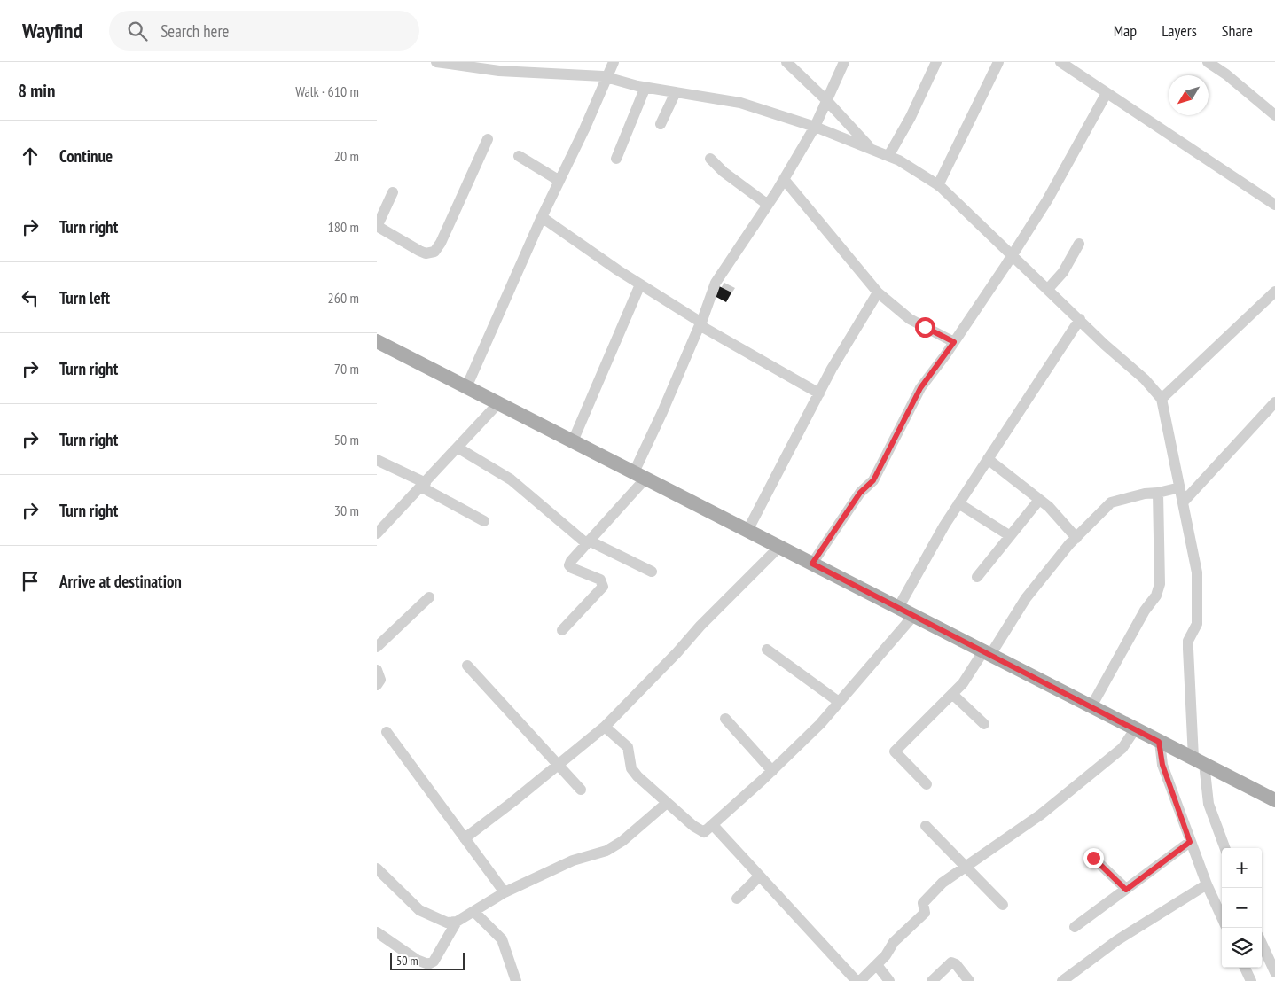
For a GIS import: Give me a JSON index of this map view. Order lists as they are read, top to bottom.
{
  "scale_bar": "50 m",
  "north": "bottom left",
  "page": {
    "header": "Wayfind",
    "search": "Search here",
    "nav": ["Map", "Layers", "Share"],
    "heading": ["8 min", "Walk · 610 m"],
    "list": [
      ["Continue", "20 m"],
      ["Turn right", "180 m"],
      ["Turn left", "260 m"],
      ["Turn right", "70 m"],
      ["Turn right", "50 m"],
      ["Turn right", "30 m"],
      "Arrive at destination"
    ],
    "map_buttons": ["+", "−"],
    "scale": "50 m"
  }
}
